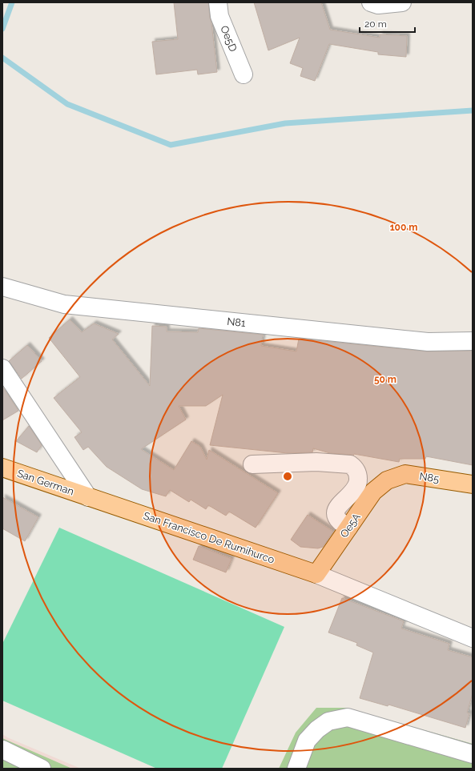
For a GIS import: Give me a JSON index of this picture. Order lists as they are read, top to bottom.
{
  "streets": {
    "main road": [
      "N85",
      "San German",
      "Oe5A",
      "San Francisco De Rumihurco"
    ],
    "street": ["Oe5D", "N81"]
  },
  "crossings": [
    ["N85", "Oe5A"],
    ["San German", "San Francisco De Rumihurco"],
    ["Oe5A", "San Francisco De Rumihurco"]
  ],
  "scale_bar": "20 m",
  "rings": ["100 m", "50 m"]
}
